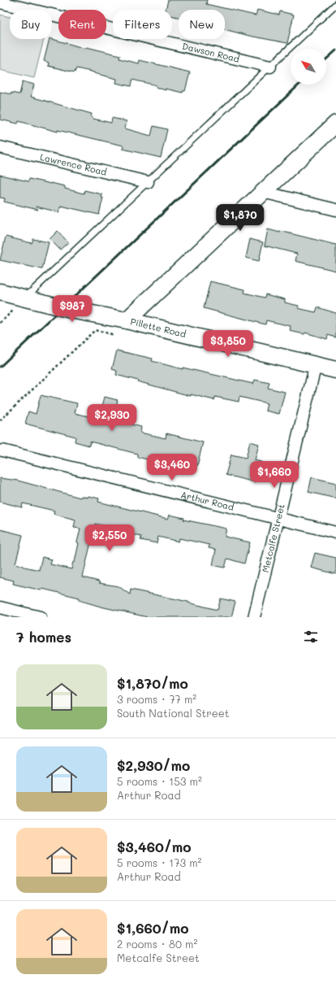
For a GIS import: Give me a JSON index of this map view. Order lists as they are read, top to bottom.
{
  "streets": {
    "street": [
      "Dawson Road",
      "Lawrence Road",
      "Pillette Road",
      "Arthur Road",
      "Metcalfe Street"
    ]
  },
  "crossings": [
    ["Pillette Road", "Metcalfe Street"],
    ["Arthur Road", "Metcalfe Street"]
  ],
  "north": "top left",
  "page": {
    "chip": [
      "Buy",
      "Rent",
      "Filters",
      "New"
    ],
    "price": [
      "$1,870",
      "$987",
      "$3,850",
      "$2,930",
      "$3,460",
      "$1,660",
      "$2,550"
    ],
    "heading": "7 homes",
    "list": [
      {
        "name": "$1,870/mo",
        "note": "3 rooms · 77 m² · South National Street"
      },
      {
        "name": "$2,930/mo",
        "note": "5 rooms · 153 m² · Arthur Road"
      },
      {
        "name": "$3,460/mo",
        "note": "5 rooms · 173 m² · Arthur Road"
      },
      {
        "name": "$1,660/mo",
        "note": "2 rooms · 80 m² · Metcalfe Street"
      }
    ]
  }
}
